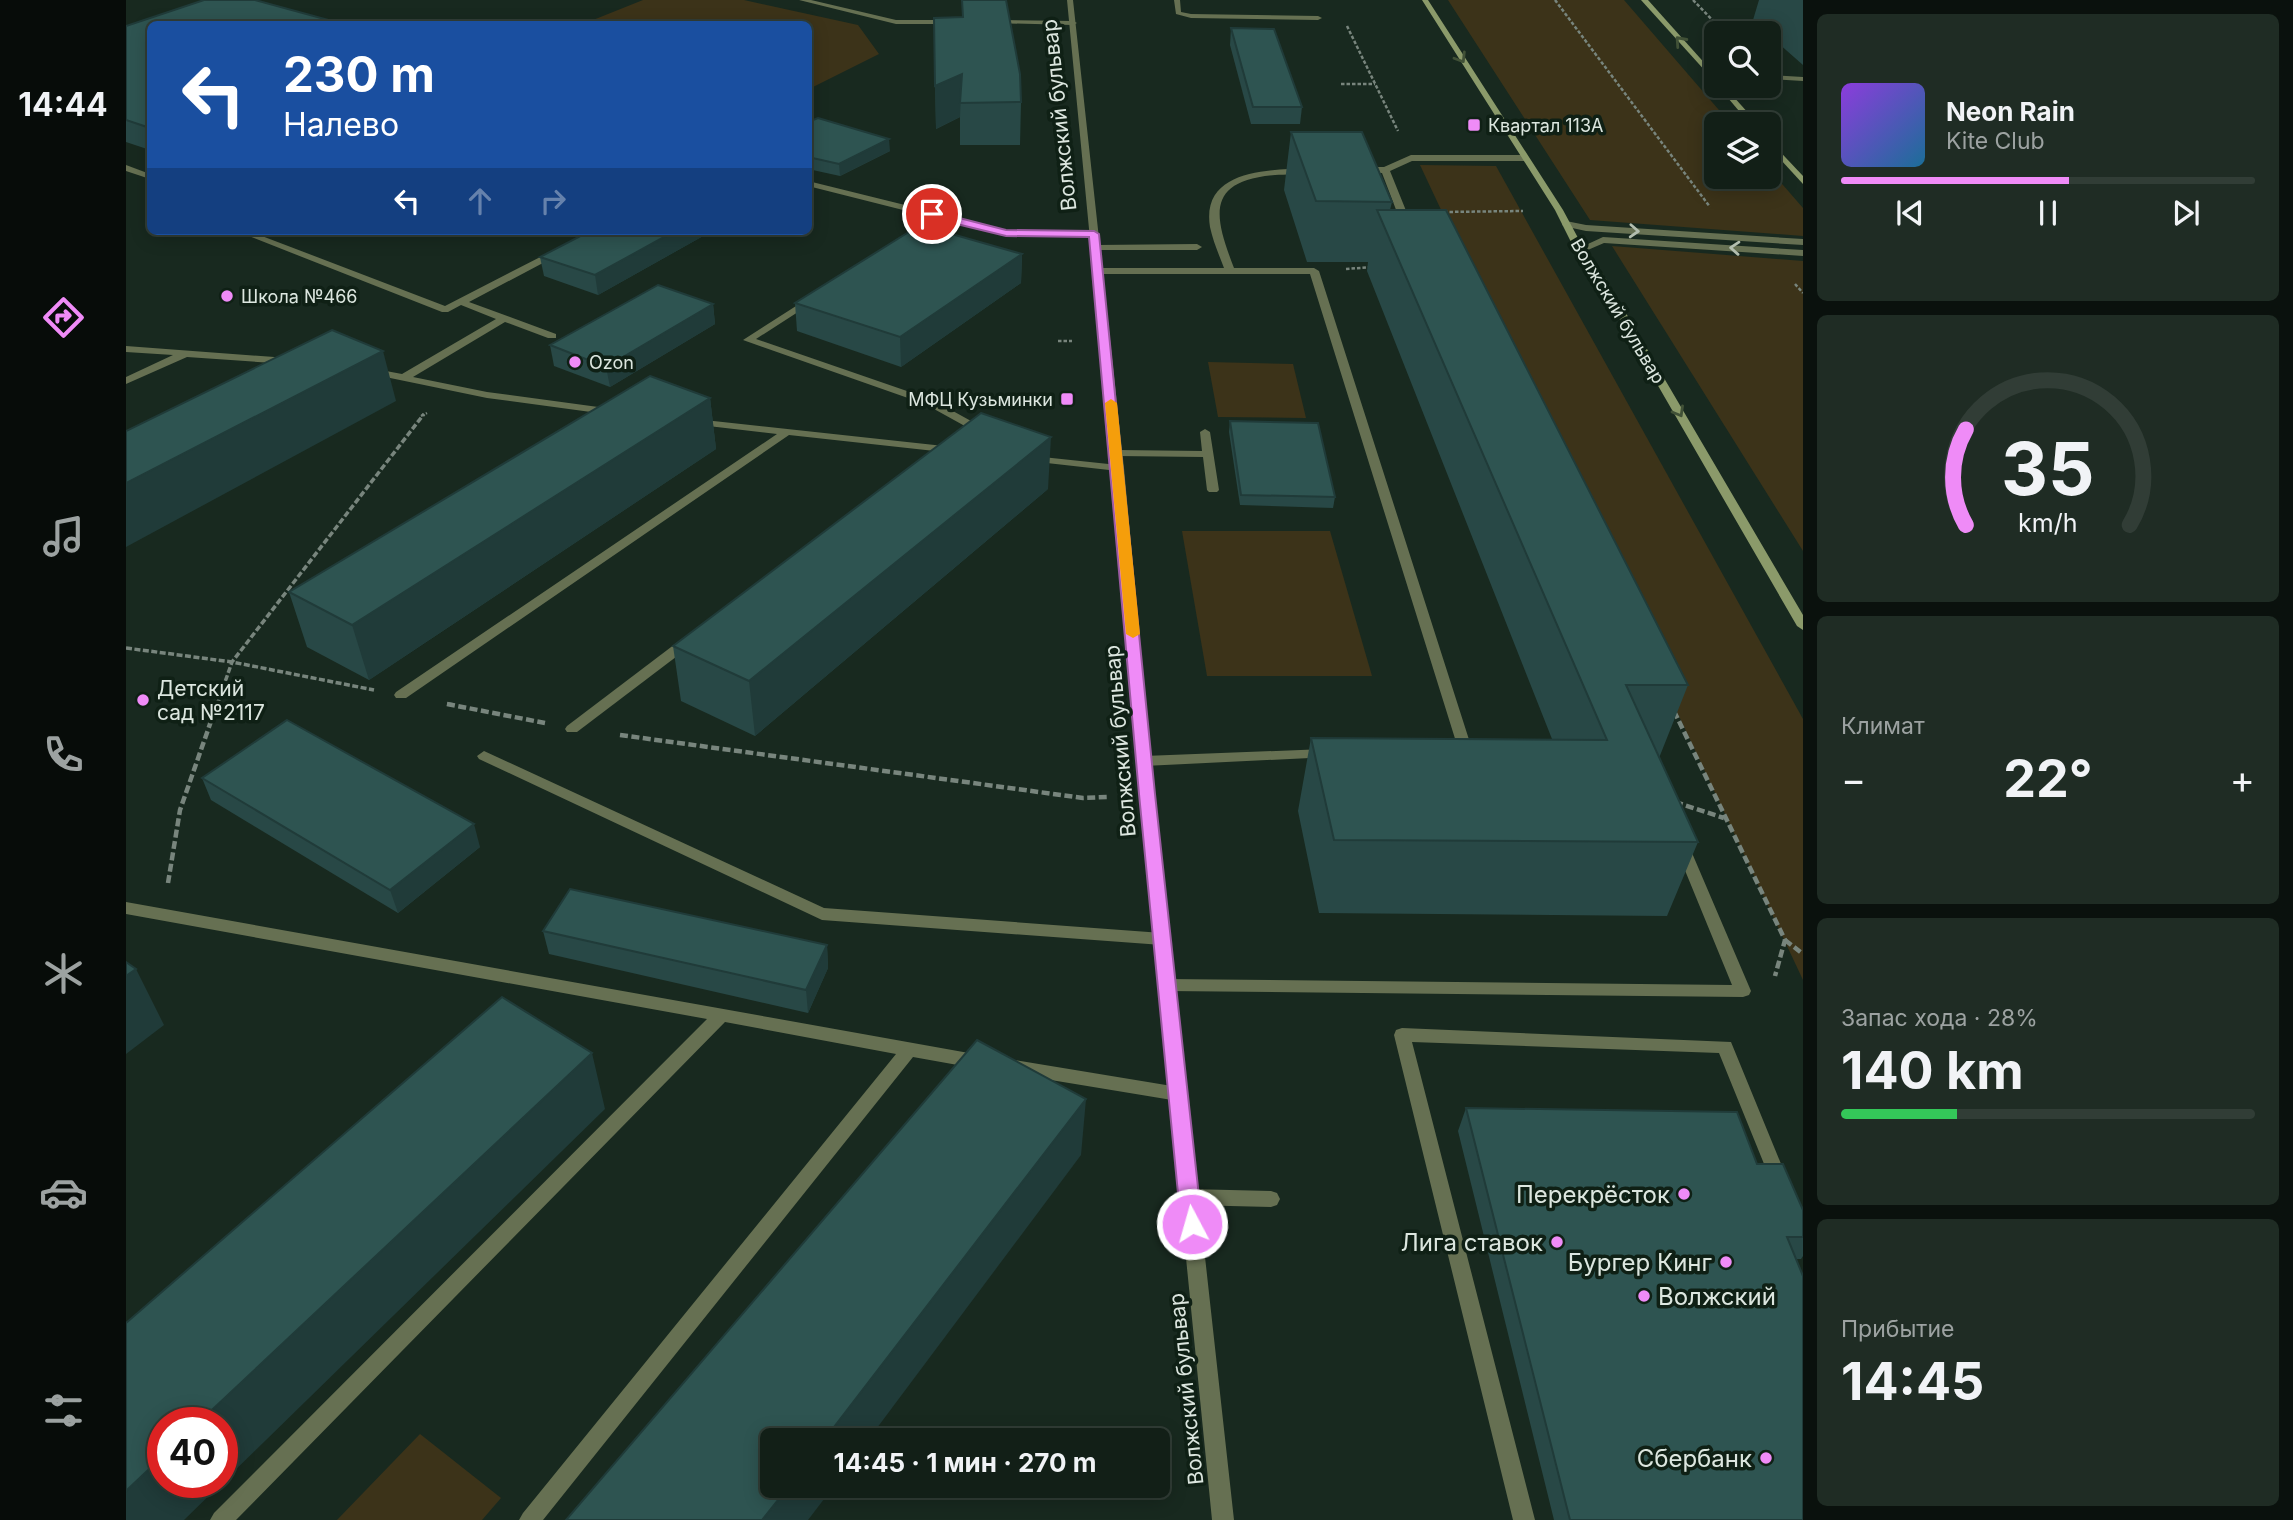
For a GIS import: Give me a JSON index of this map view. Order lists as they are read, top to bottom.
{
  "streets": {
    "main road": ["Волжский бульвар"]
  },
  "places": {
    "transit": ["Квартал 113А", "МФЦ Кузьминки"],
    "other": [
      "Школа №466",
      "Ozon",
      "Детский сад №2117",
      "Перекрёсток",
      "Лига ставок",
      "Бургер Кинг",
      "Волжский",
      "Сбербанк"
    ]
  },
  "page": {
    "tabs": "14:44",
    "turn": ["230 m", "Налево"],
    "song": ["Neon Rain", "Kite Club"],
    "tile": [
      "Климат",
      ["Запас хода · 28%", "140 km"],
      ["Прибытие", "14:45"]
    ],
    "heat": ["−", "22°", "+"],
    "limit": "40",
    "trip": "14:45 · 1 мин · 270 m",
    "gauge": ["35", "km/h"]
  }
}
